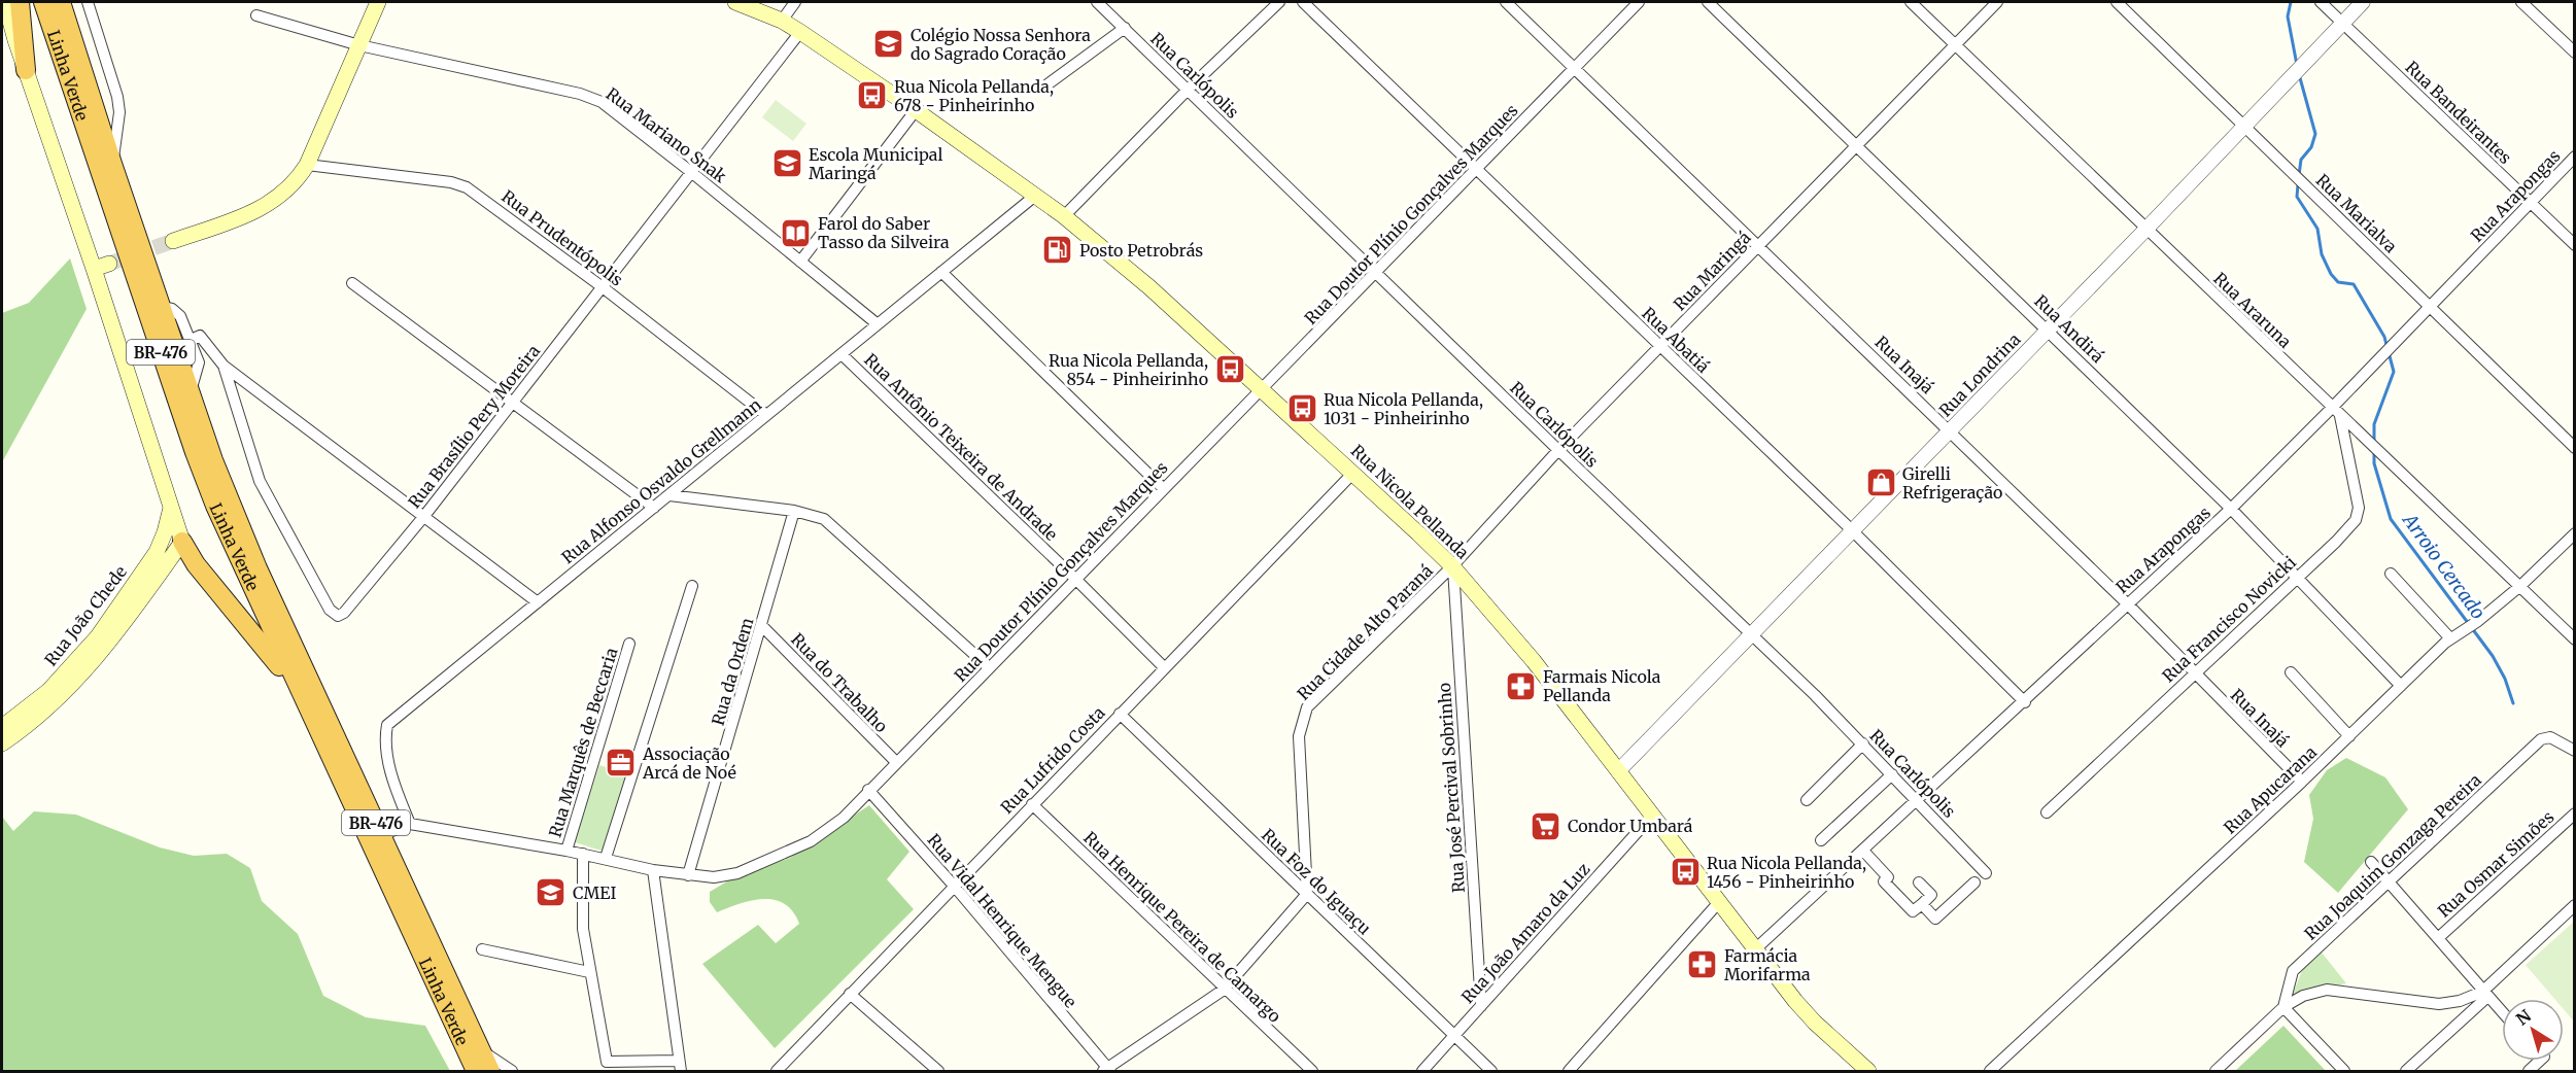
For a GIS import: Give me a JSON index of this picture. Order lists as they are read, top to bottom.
{
  "streets": {
    "highway": ["Linha Verde", "BR-476"],
    "main road": ["Rua Nicola Pellanda", "Rua João Chede"],
    "street": [
      "Rua Carlópolis",
      "Rua Bandeirantes",
      "Rua Mariano Snak",
      "Rua Arapongas",
      "Rua Marialva",
      "Rua Doutor Plínio Gonçalves Marques",
      "Rua Prudentópolis",
      "Rua Maringá",
      "Rua Araruna",
      "Rua Andirá",
      "Rua Abatiá",
      "Rua Inajá",
      "Rua Londrina",
      "Rua Brasílio Pery Moreira",
      "Rua Antônio Teixeira de Andrade",
      "Rua Alfonso Osvaldo Grellmann",
      "Rua Francisco Novicki",
      "Rua Cidade Alto Paraná",
      "Rua da Ordem",
      "Rua do Trabalho",
      "Rua Marquês de Beccaria",
      "Rua Lufrido Costa",
      "Rua José Percival Sobrinho",
      "Rua Apucarana",
      "Rua Joaquim Gonzaga Pereira",
      "Rua Osmar Simões",
      "Rua Foz do Iguaçu",
      "Rua Vidal Henrique Mengue",
      "Rua Henrique Pereira de Camargo",
      "Rua João Amaro da Luz"
    ]
  },
  "crossings": [
    ["Rua Carlópolis", "Rua Arapongas"],
    ["Rua Carlópolis", "Rua Doutor Plínio Gonçalves Marques"],
    ["Rua Carlópolis", "Rua Maringá"],
    ["Rua Carlópolis", "Rua Londrina"],
    ["Rua Bandeirantes", "Rua Arapongas"],
    ["Rua Bandeirantes", "Rua Londrina"],
    ["Rua Mariano Snak", "Rua Brasílio Pery Moreira"],
    ["Rua Mariano Snak", "Rua Alfonso Osvaldo Grellmann"],
    ["Rua Arapongas", "Rua Marialva"],
    ["Rua Arapongas", "Rua Araruna"],
    ["Rua Arapongas", "Rua Andirá"],
    ["Rua Arapongas", "Rua Abatiá"],
    ["Rua Arapongas", "Rua Inajá"],
    ["Rua Arapongas", "Rua Nicola Pellanda"],
    ["Rua Arapongas", "Rua Francisco Novicki"],
    ["Rua Marialva", "Rua Londrina"],
    ["Rua Doutor Plínio Gonçalves Marques", "Rua Abatiá"],
    ["Rua Doutor Plínio Gonçalves Marques", "Rua Inajá"],
    ["Rua Doutor Plínio Gonçalves Marques", "Rua Antônio Teixeira de Andrade"],
    ["Rua Doutor Plínio Gonçalves Marques", "Rua Alfonso Osvaldo Grellmann"],
    ["Rua Doutor Plínio Gonçalves Marques", "Rua Nicola Pellanda"],
    ["Rua Doutor Plínio Gonçalves Marques", "Rua da Ordem"],
    ["Rua Doutor Plínio Gonçalves Marques", "Rua do Trabalho"],
    ["Rua Doutor Plínio Gonçalves Marques", "Rua Marquês de Beccaria"],
    ["Rua Doutor Plínio Gonçalves Marques", "Rua Vidal Henrique Mengue"],
    ["Rua Prudentópolis", "Rua Brasílio Pery Moreira"],
    ["Rua Prudentópolis", "Rua Alfonso Osvaldo Grellmann"],
    ["Rua Maringá", "Rua Araruna"],
    ["Rua Maringá", "Rua Andirá"],
    ["Rua Maringá", "Rua Abatiá"],
    ["Rua Maringá", "Rua Inajá"],
    ["Rua Maringá", "Rua Nicola Pellanda"],
    ["Rua Maringá", "Rua Cidade Alto Paraná"],
    ["Rua Maringá", "Rua José Percival Sobrinho"],
    ["Rua Araruna", "Rua Londrina"],
    ["Rua Araruna", "Rua Francisco Novicki"],
    ["Rua Araruna", "Rua Apucarana"],
    ["Rua Andirá", "Rua Londrina"],
    ["Rua Andirá", "Rua Francisco Novicki"],
    ["Rua Andirá", "Rua Apucarana"],
    ["Rua Abatiá", "Rua Londrina"],
    ["Rua Inajá", "Rua Londrina"],
    ["Rua Inajá", "Rua Francisco Novicki"],
    ["Rua Inajá", "Rua Apucarana"],
    ["Rua Londrina", "Rua Nicola Pellanda"],
    ["Rua Brasílio Pery Moreira", "Rua Nicola Pellanda"],
    ["Rua Antônio Teixeira de Andrade", "Rua Alfonso Osvaldo Grellmann"],
    ["Rua Antônio Teixeira de Andrade", "Rua Lufrido Costa"],
    ["Rua Alfonso Osvaldo Grellmann", "Rua Nicola Pellanda"],
    ["Rua Nicola Pellanda", "Rua Cidade Alto Paraná"],
    ["Rua Nicola Pellanda", "Rua Lufrido Costa"],
    ["Rua Nicola Pellanda", "Rua José Percival Sobrinho"],
    ["Rua Nicola Pellanda", "Rua João Amaro da Luz"],
    ["Rua Cidade Alto Paraná", "Rua José Percival Sobrinho"],
    ["Rua Cidade Alto Paraná", "Rua Foz do Iguaçu"],
    ["Rua da Ordem", "Rua do Trabalho"],
    ["Rua Lufrido Costa", "Rua Foz do Iguaçu"],
    ["Rua Lufrido Costa", "Rua Vidal Henrique Mengue"],
    ["Rua Lufrido Costa", "Rua Henrique Pereira de Camargo"],
    ["Rua José Percival Sobrinho", "Rua João Amaro da Luz"],
    ["Rua Foz do Iguaçu", "Rua João Amaro da Luz"]
  ],
  "water": ["Arroio Cercado"],
  "places": {
    "school or university": ["Colégio Nossa Senhora do Sagrado Coração", "Escola Municipal Maringá", "CMEI"],
    "bus stop": [
      "Rua Nicola Pellanda, 678 - Pinheirinho",
      "Rua Nicola Pellanda, 854 - Pinheirinho",
      "Rua Nicola Pellanda, 1031 - Pinheirinho",
      "Rua Nicola Pellanda, 1456 - Pinheirinho"
    ],
    "library": ["Farol do Saber Tasso da Silveira"],
    "fuel station": ["Posto Petrobrás"],
    "shop": ["Girelli Refrigeração"],
    "pharmacy": ["Farmais Nicola Pellanda", "Farmácia Morifarma"],
    "office": ["Associação Arcá de Noé"],
    "supermarket": ["Condor Umbará"]
  },
  "north": "top left"
}
